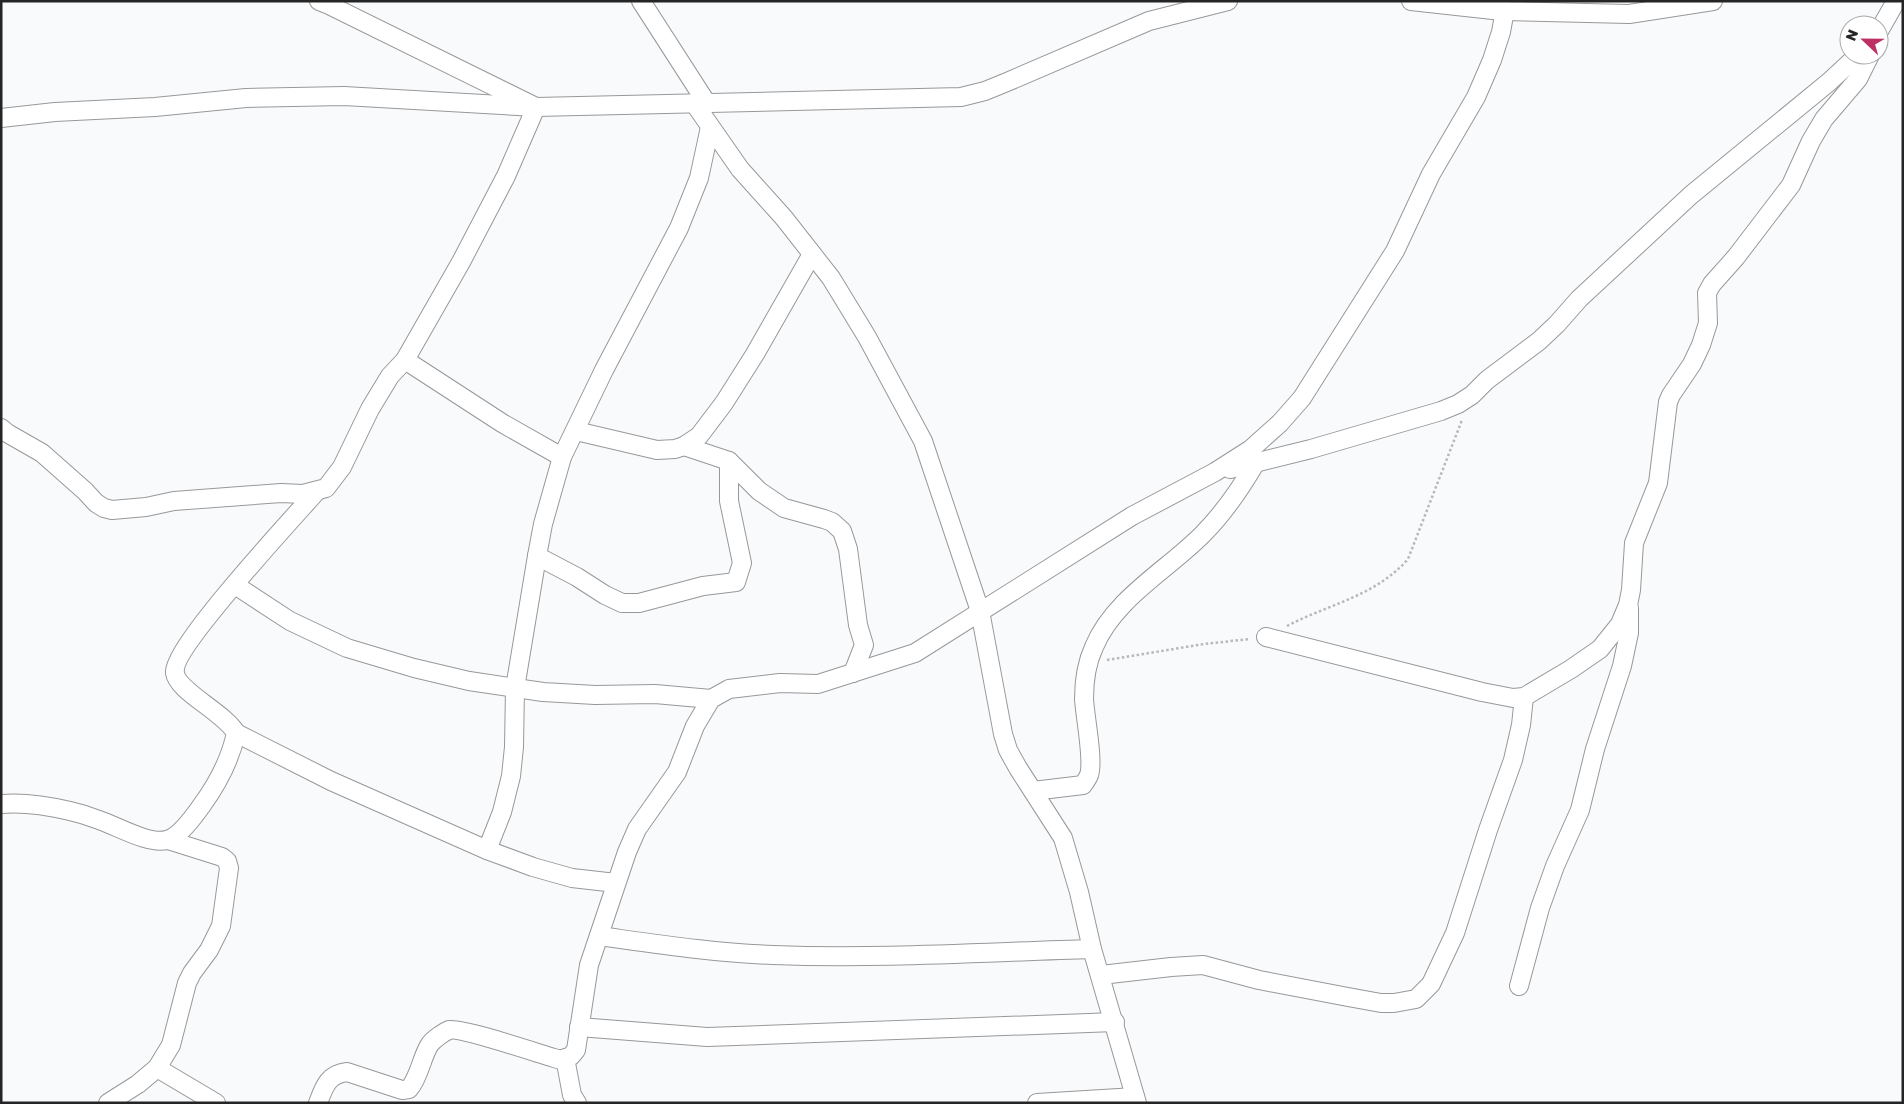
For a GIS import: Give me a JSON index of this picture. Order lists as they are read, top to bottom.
{
  "north": "left"
}
